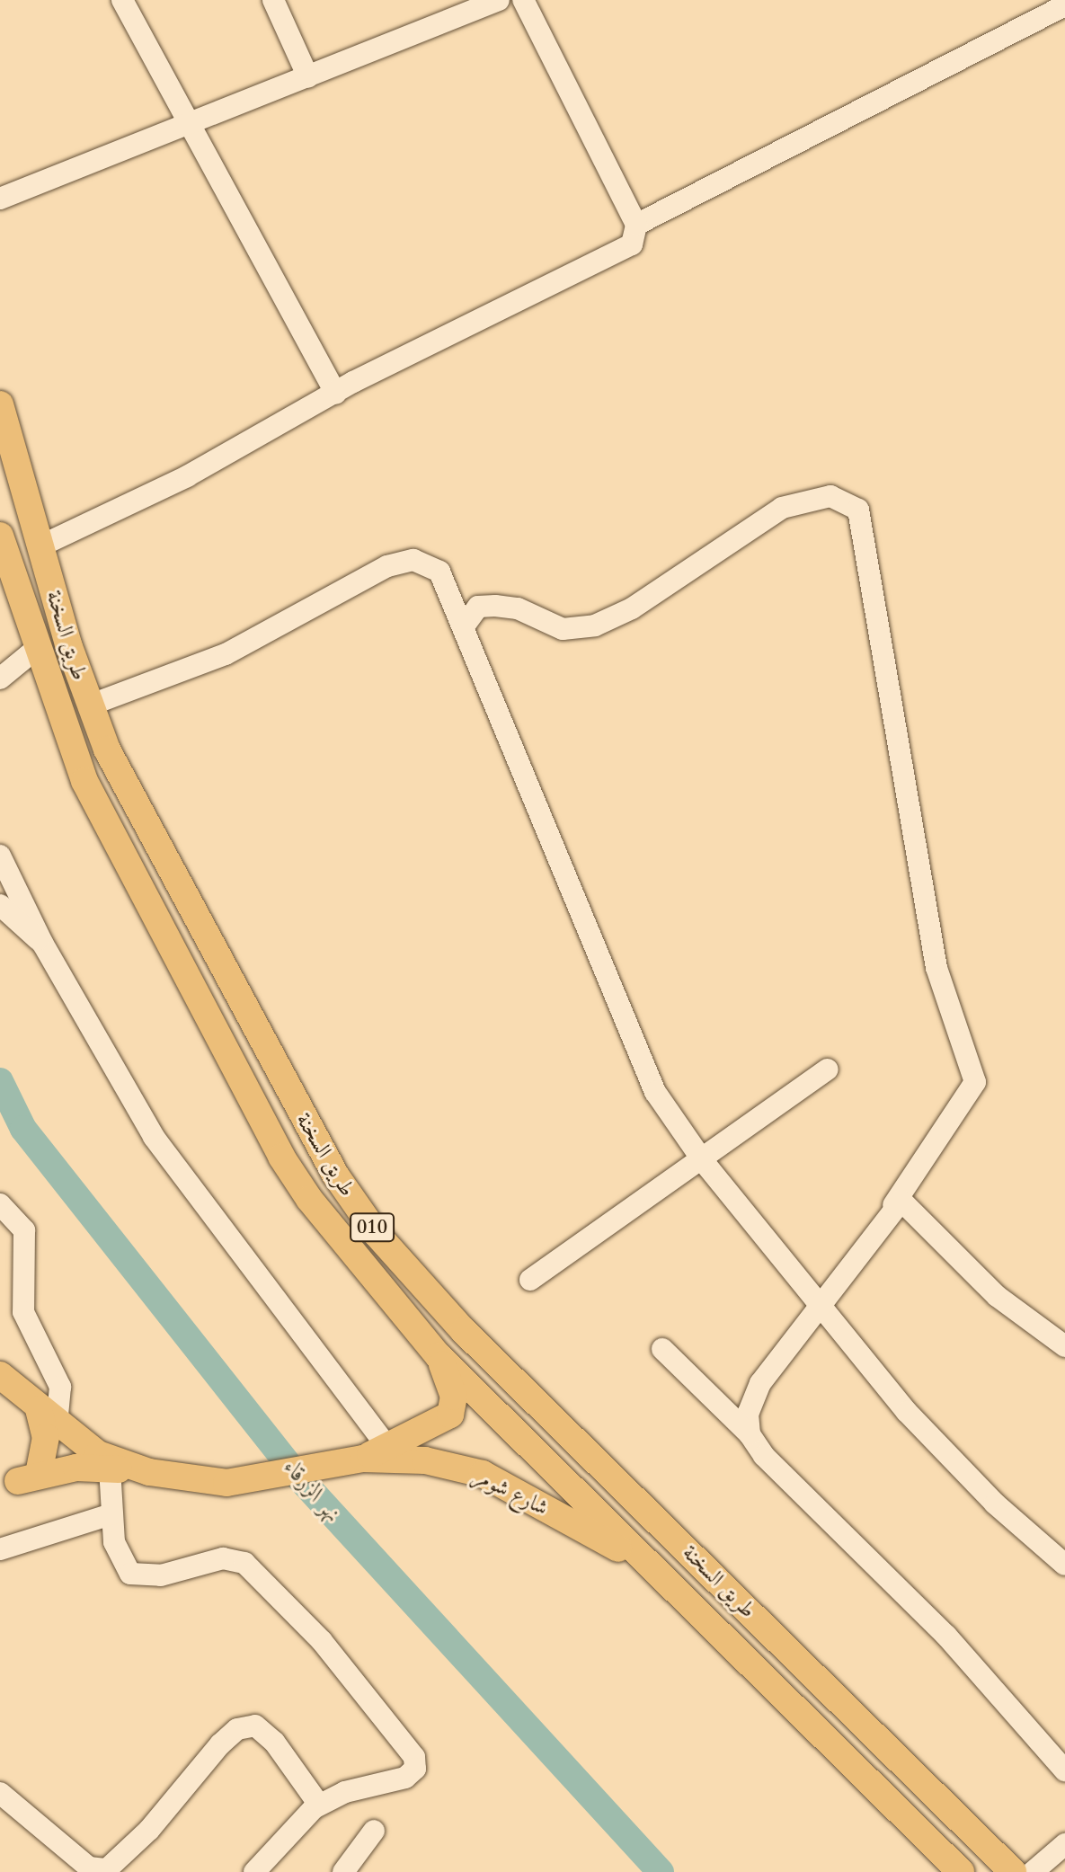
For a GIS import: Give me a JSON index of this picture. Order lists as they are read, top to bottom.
{
  "streets": {
    "main road": ["طريق السخنة", "010", "شارع شومر"]
  },
  "crossings": [
    ["طريق السخنة", "شارع شومر"]
  ],
  "water": ["نهر الزرقاء"]
}
